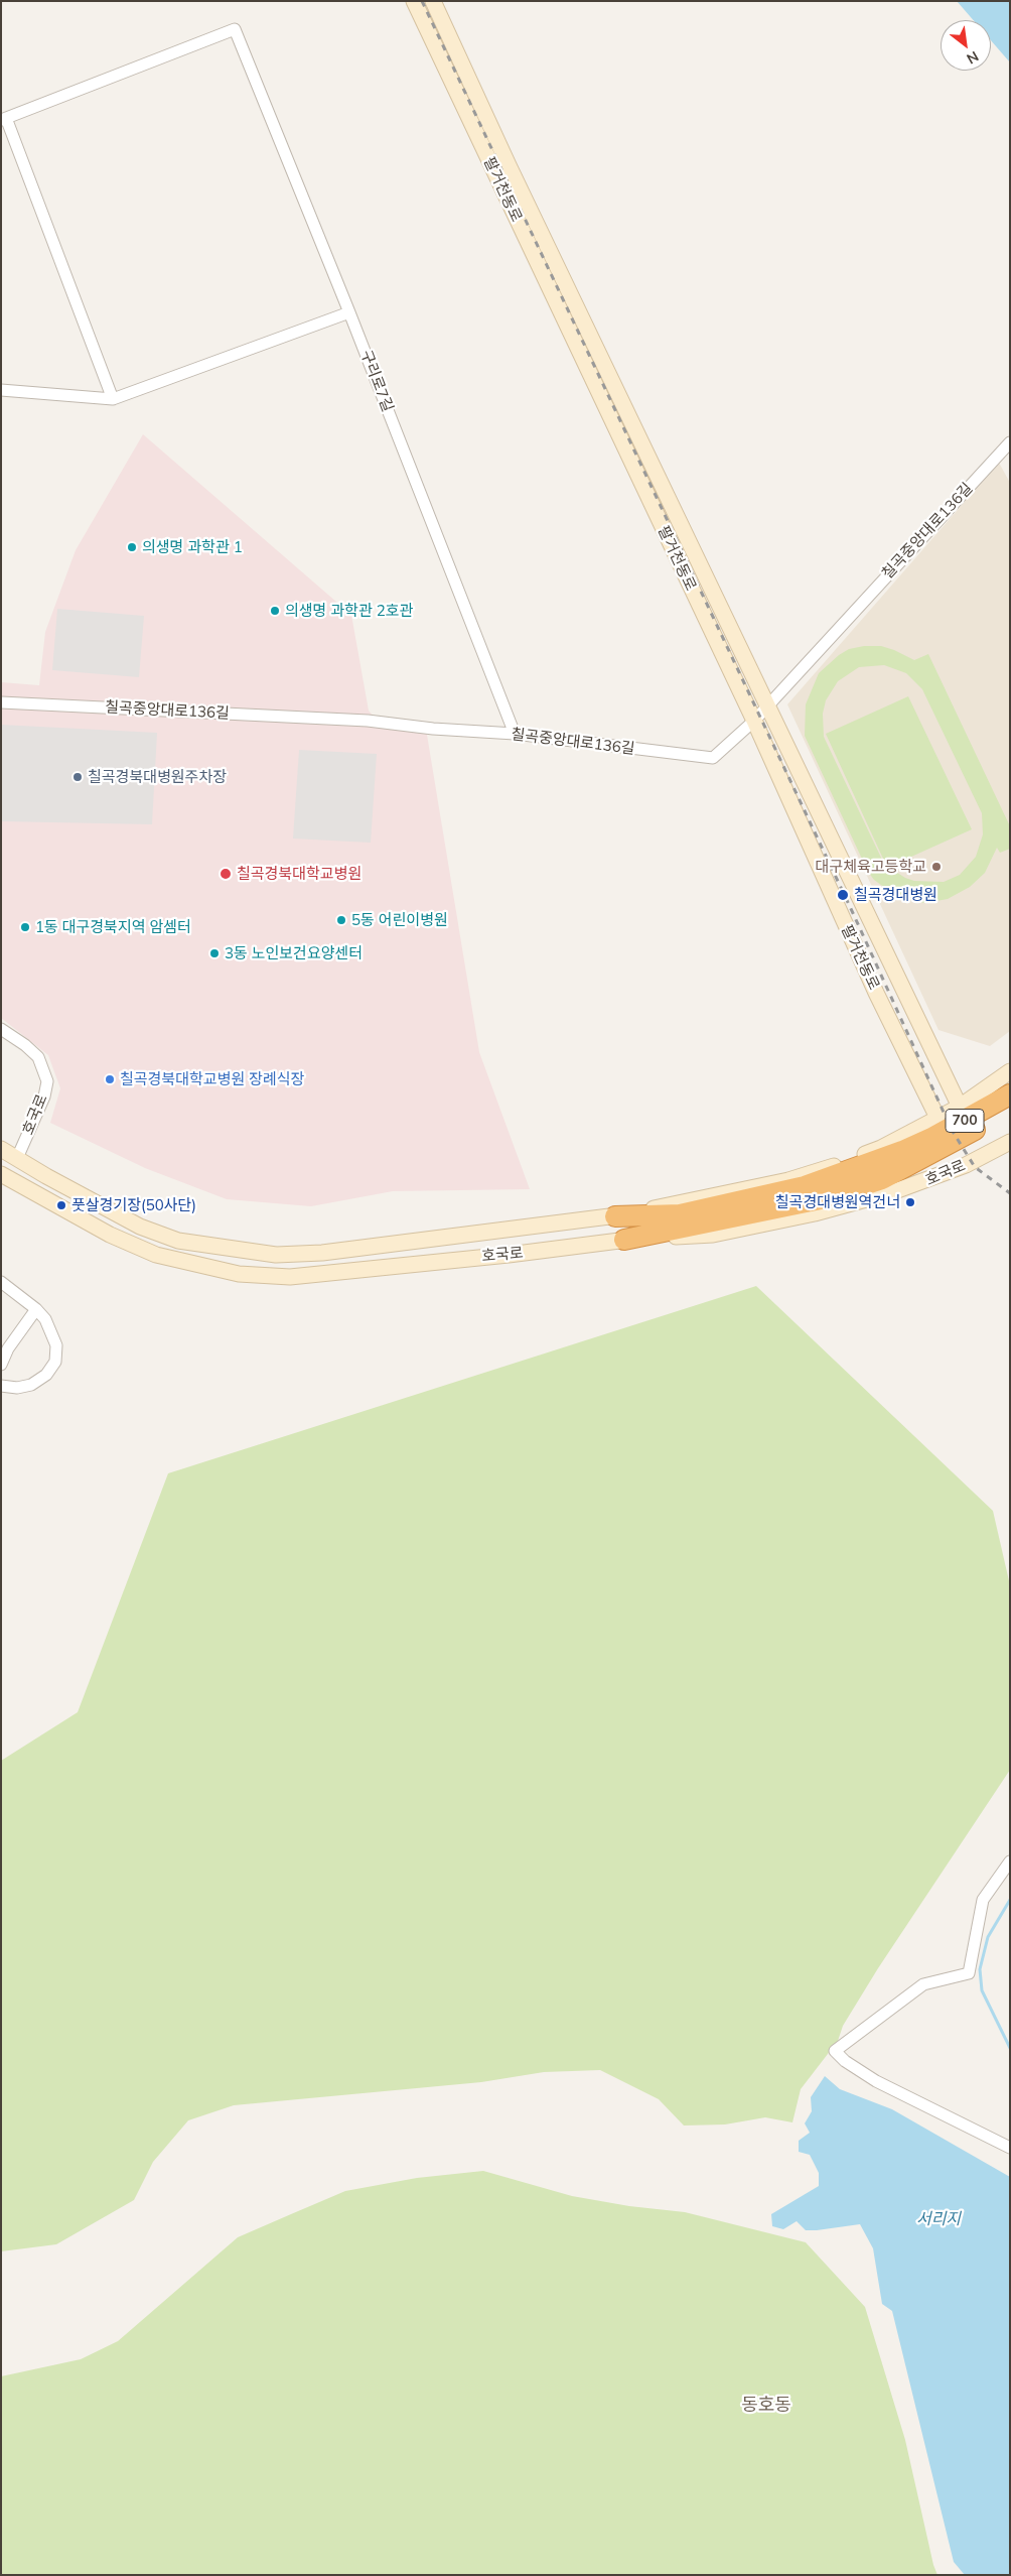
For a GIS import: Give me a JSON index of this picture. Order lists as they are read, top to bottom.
{
  "streets": {
    "highway": ["700"],
    "street": [
      "팔거천동로",
      "구리로7길",
      "칠곡중앙대로136길",
      "호국로"
    ]
  },
  "crossings": [
    ["팔거천동로", "칠곡중앙대로136길"],
    ["팔거천동로", "호국로"],
    ["구리로7길", "칠곡중앙대로136길"],
    ["호국로", "700"]
  ],
  "districts": ["동호동"],
  "water": ["서리지"],
  "places": [
    "의생명 과학관 1",
    "의생명 과학관 2호관",
    "칠곡경북대병원주차장",
    "대구체육고등학교",
    "칠곡경북대학교병원",
    "칠곡경대병원",
    "5동 어린이병원",
    "1동 대구경북지역 암셈터",
    "3동 노인보건요양센터",
    "칠곡경북대학교병원 장례식장",
    "칠곡경대병원역건너",
    "풋살경기장(50사단)"
  ],
  "north": "bottom right"
}
